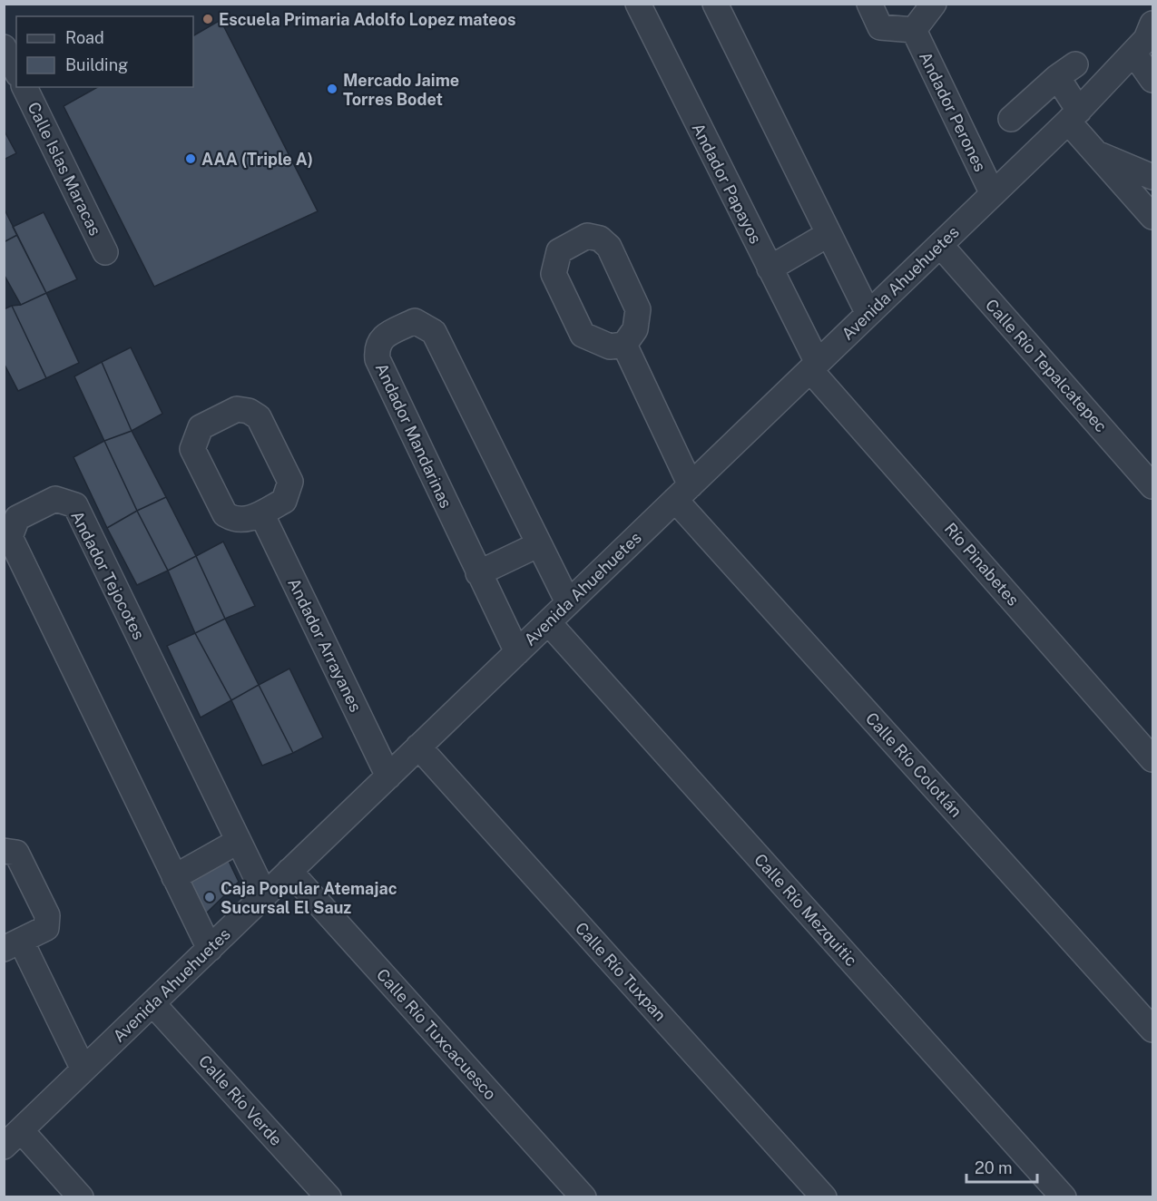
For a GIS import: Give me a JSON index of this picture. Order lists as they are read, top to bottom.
{
  "streets": {
    "street": [
      "Andador Perones",
      "Calle Islas Maracas",
      "Andador Papayos",
      "Avenida Ahuehuetes",
      "Calle Río Tepalcatepec",
      "Andador Mandarinas",
      "Río Pinabetes",
      "Andador Tejocotes",
      "Andador Arrayanes",
      "Calle Río Colotlán",
      "Calle Río Mezquitic",
      "Calle Río Tuxpan",
      "Calle Río Tuxcacuesco",
      "Calle Río Verde"
    ]
  },
  "crossings": [
    ["Andador Perones", "Avenida Ahuehuetes"],
    ["Andador Papayos", "Avenida Ahuehuetes"],
    ["Andador Papayos", "Río Pinabetes"],
    ["Avenida Ahuehuetes", "Calle Río Tepalcatepec"],
    ["Avenida Ahuehuetes", "Andador Mandarinas"],
    ["Avenida Ahuehuetes", "Río Pinabetes"],
    ["Avenida Ahuehuetes", "Andador Tejocotes"],
    ["Avenida Ahuehuetes", "Andador Arrayanes"],
    ["Avenida Ahuehuetes", "Calle Río Colotlán"],
    ["Avenida Ahuehuetes", "Calle Río Mezquitic"],
    ["Avenida Ahuehuetes", "Calle Río Tuxpan"],
    ["Avenida Ahuehuetes", "Calle Río Tuxcacuesco"],
    ["Avenida Ahuehuetes", "Calle Río Verde"]
  ],
  "places": [
    "Escuela Primaria Adolfo Lopez mateos",
    "Mercado Jaime Torres Bodet",
    "AAA (Triple A)",
    "Caja Popular Atemajac Sucursal El Sauz"
  ],
  "legend": ["Road", "Building"],
  "scale_bar": "20 m"
}
